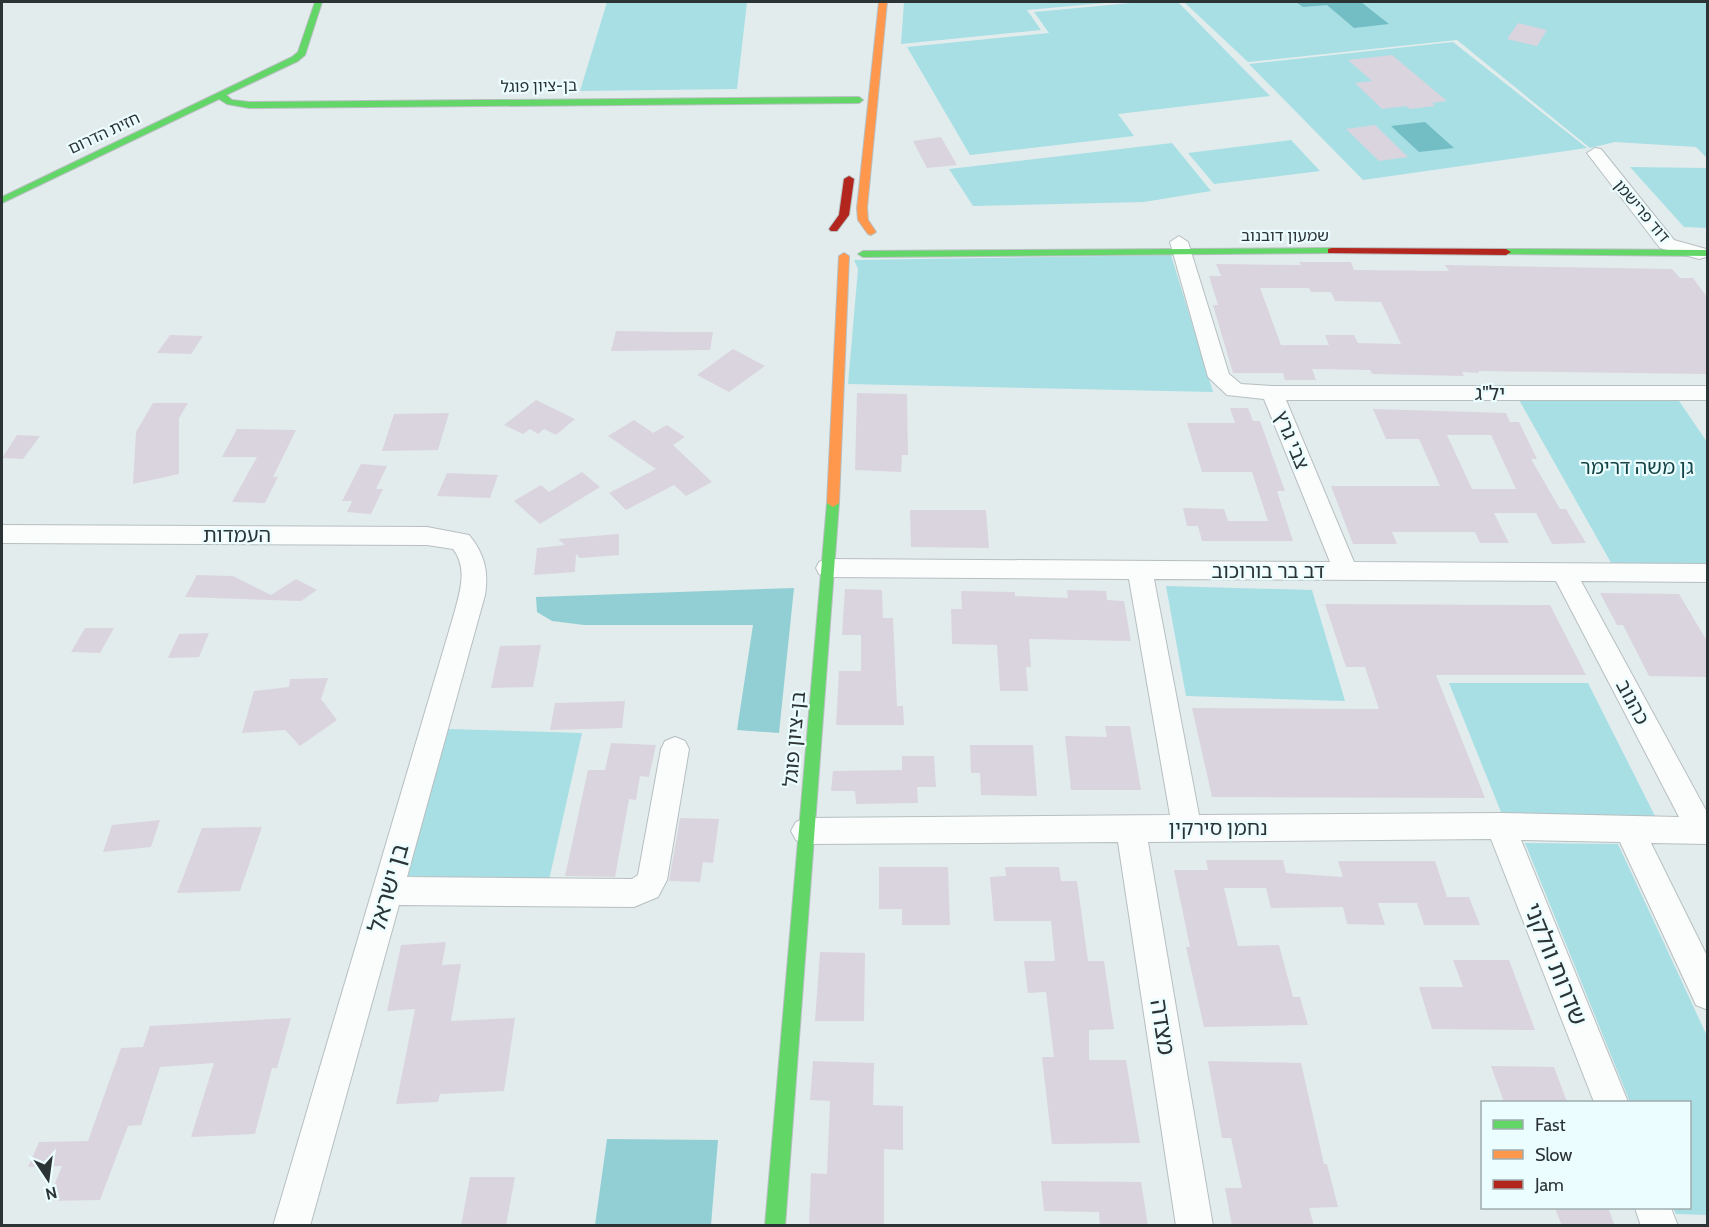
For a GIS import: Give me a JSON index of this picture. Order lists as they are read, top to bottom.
{
  "streets": {
    "street": [
      "בן-ציון פוגל",
      "חזית הדרום",
      "דוד פרישמן",
      "שמעון דובנוב",
      "יל\"ג",
      "צבי גרץ",
      "העמדות",
      "דב בר בורוכוב",
      "כהנוב",
      "נחמן סירקין",
      "בן ישראל",
      "שדרות וולקני",
      "מצדה"
    ]
  },
  "crossings": [
    ["בן-ציון פוגל", "חזית הדרום"],
    ["בן-ציון פוגל", "שמעון דובנוב"],
    ["בן-ציון פוגל", "דב בר בורוכוב"],
    ["בן-ציון פוגל", "נחמן סירקין"],
    ["דוד פרישמן", "שמעון דובנוב"],
    ["שמעון דובנוב", "צבי גרץ"],
    ["יל\"ג", "צבי גרץ"],
    ["צבי גרץ", "דב בר בורוכוב"],
    ["העמדות", "בן ישראל"],
    ["דב בר בורוכוב", "כהנוב"],
    ["כהנוב", "נחמן סירקין"],
    ["נחמן סירקין", "שדרות וולקני"],
    ["נחמן סירקין", "מצדה"]
  ],
  "parks": ["גן משה דרימר"],
  "legend": ["Fast", "Slow", "Jam"],
  "north": "bottom"
}
